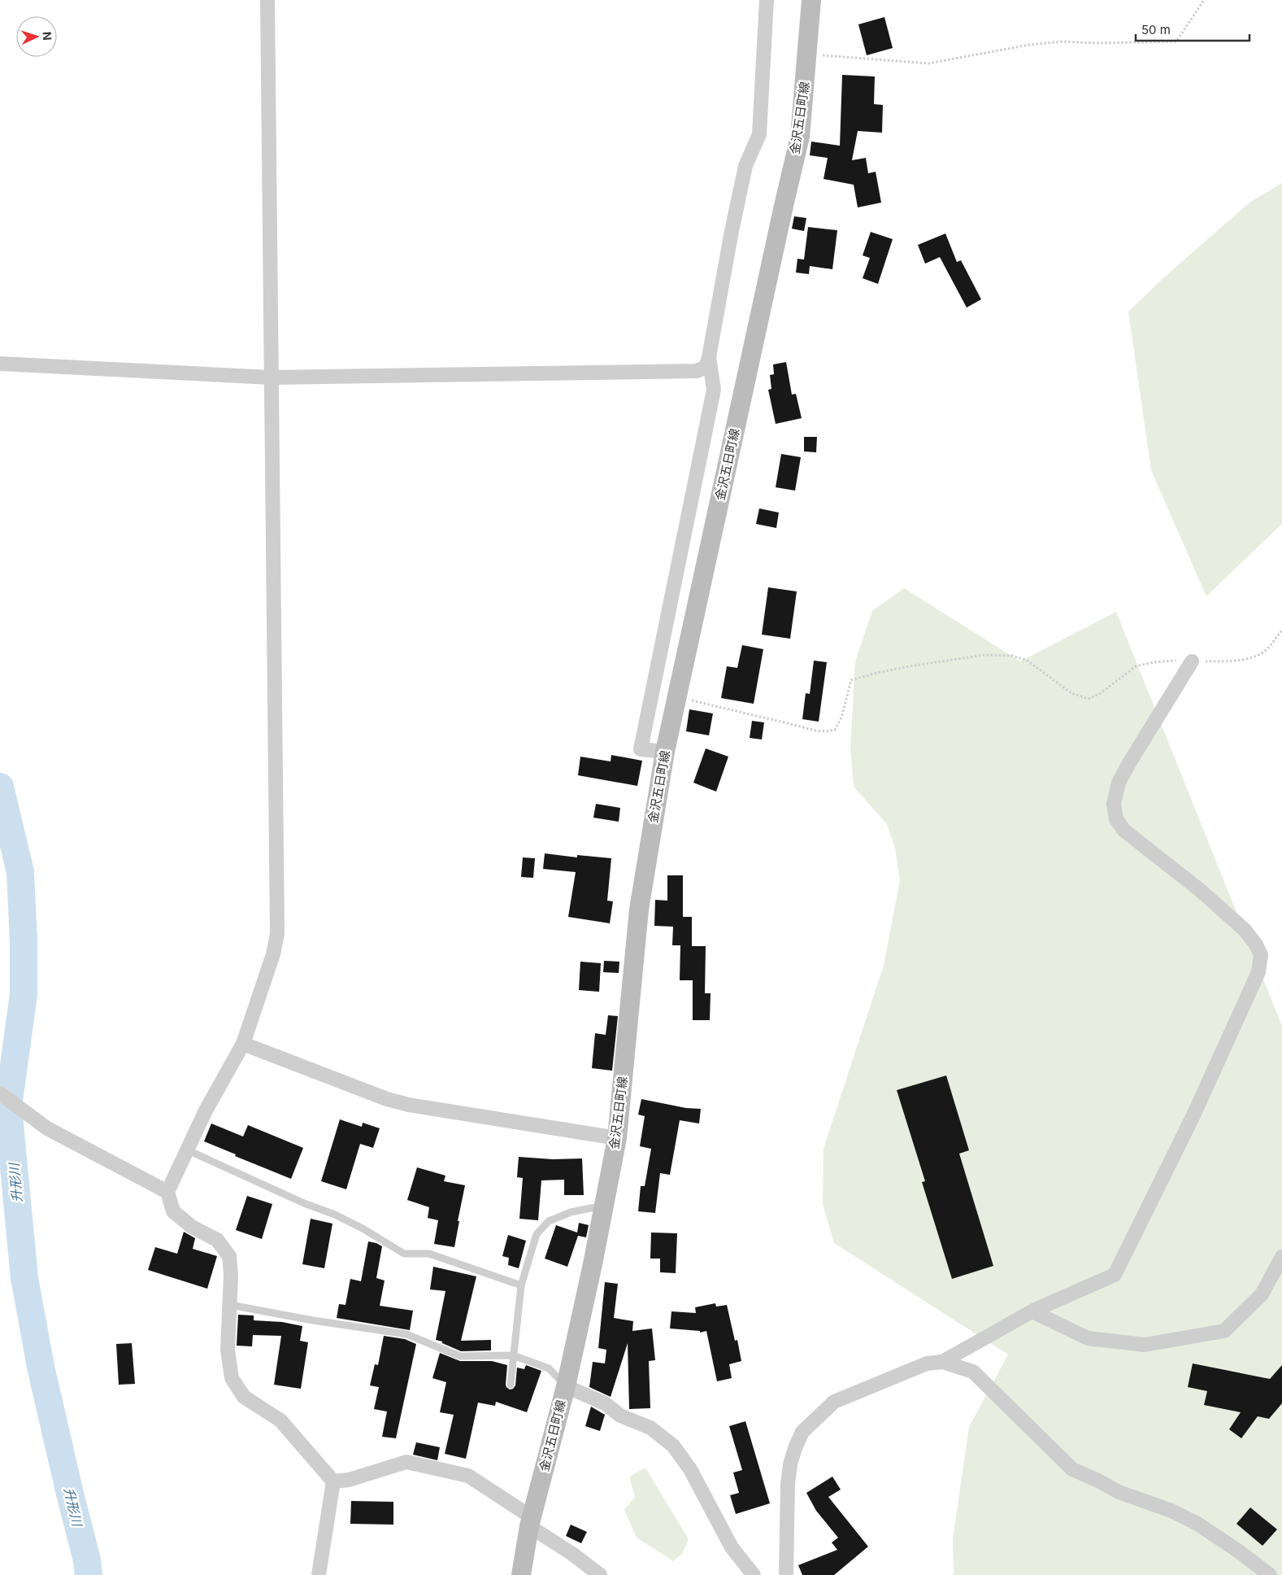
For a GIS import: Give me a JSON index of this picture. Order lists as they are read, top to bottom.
{
  "streets": {
    "main road": ["金沢五日町線"]
  },
  "water": ["升形川"],
  "scale_bar": "50 m",
  "north": "right"
}
